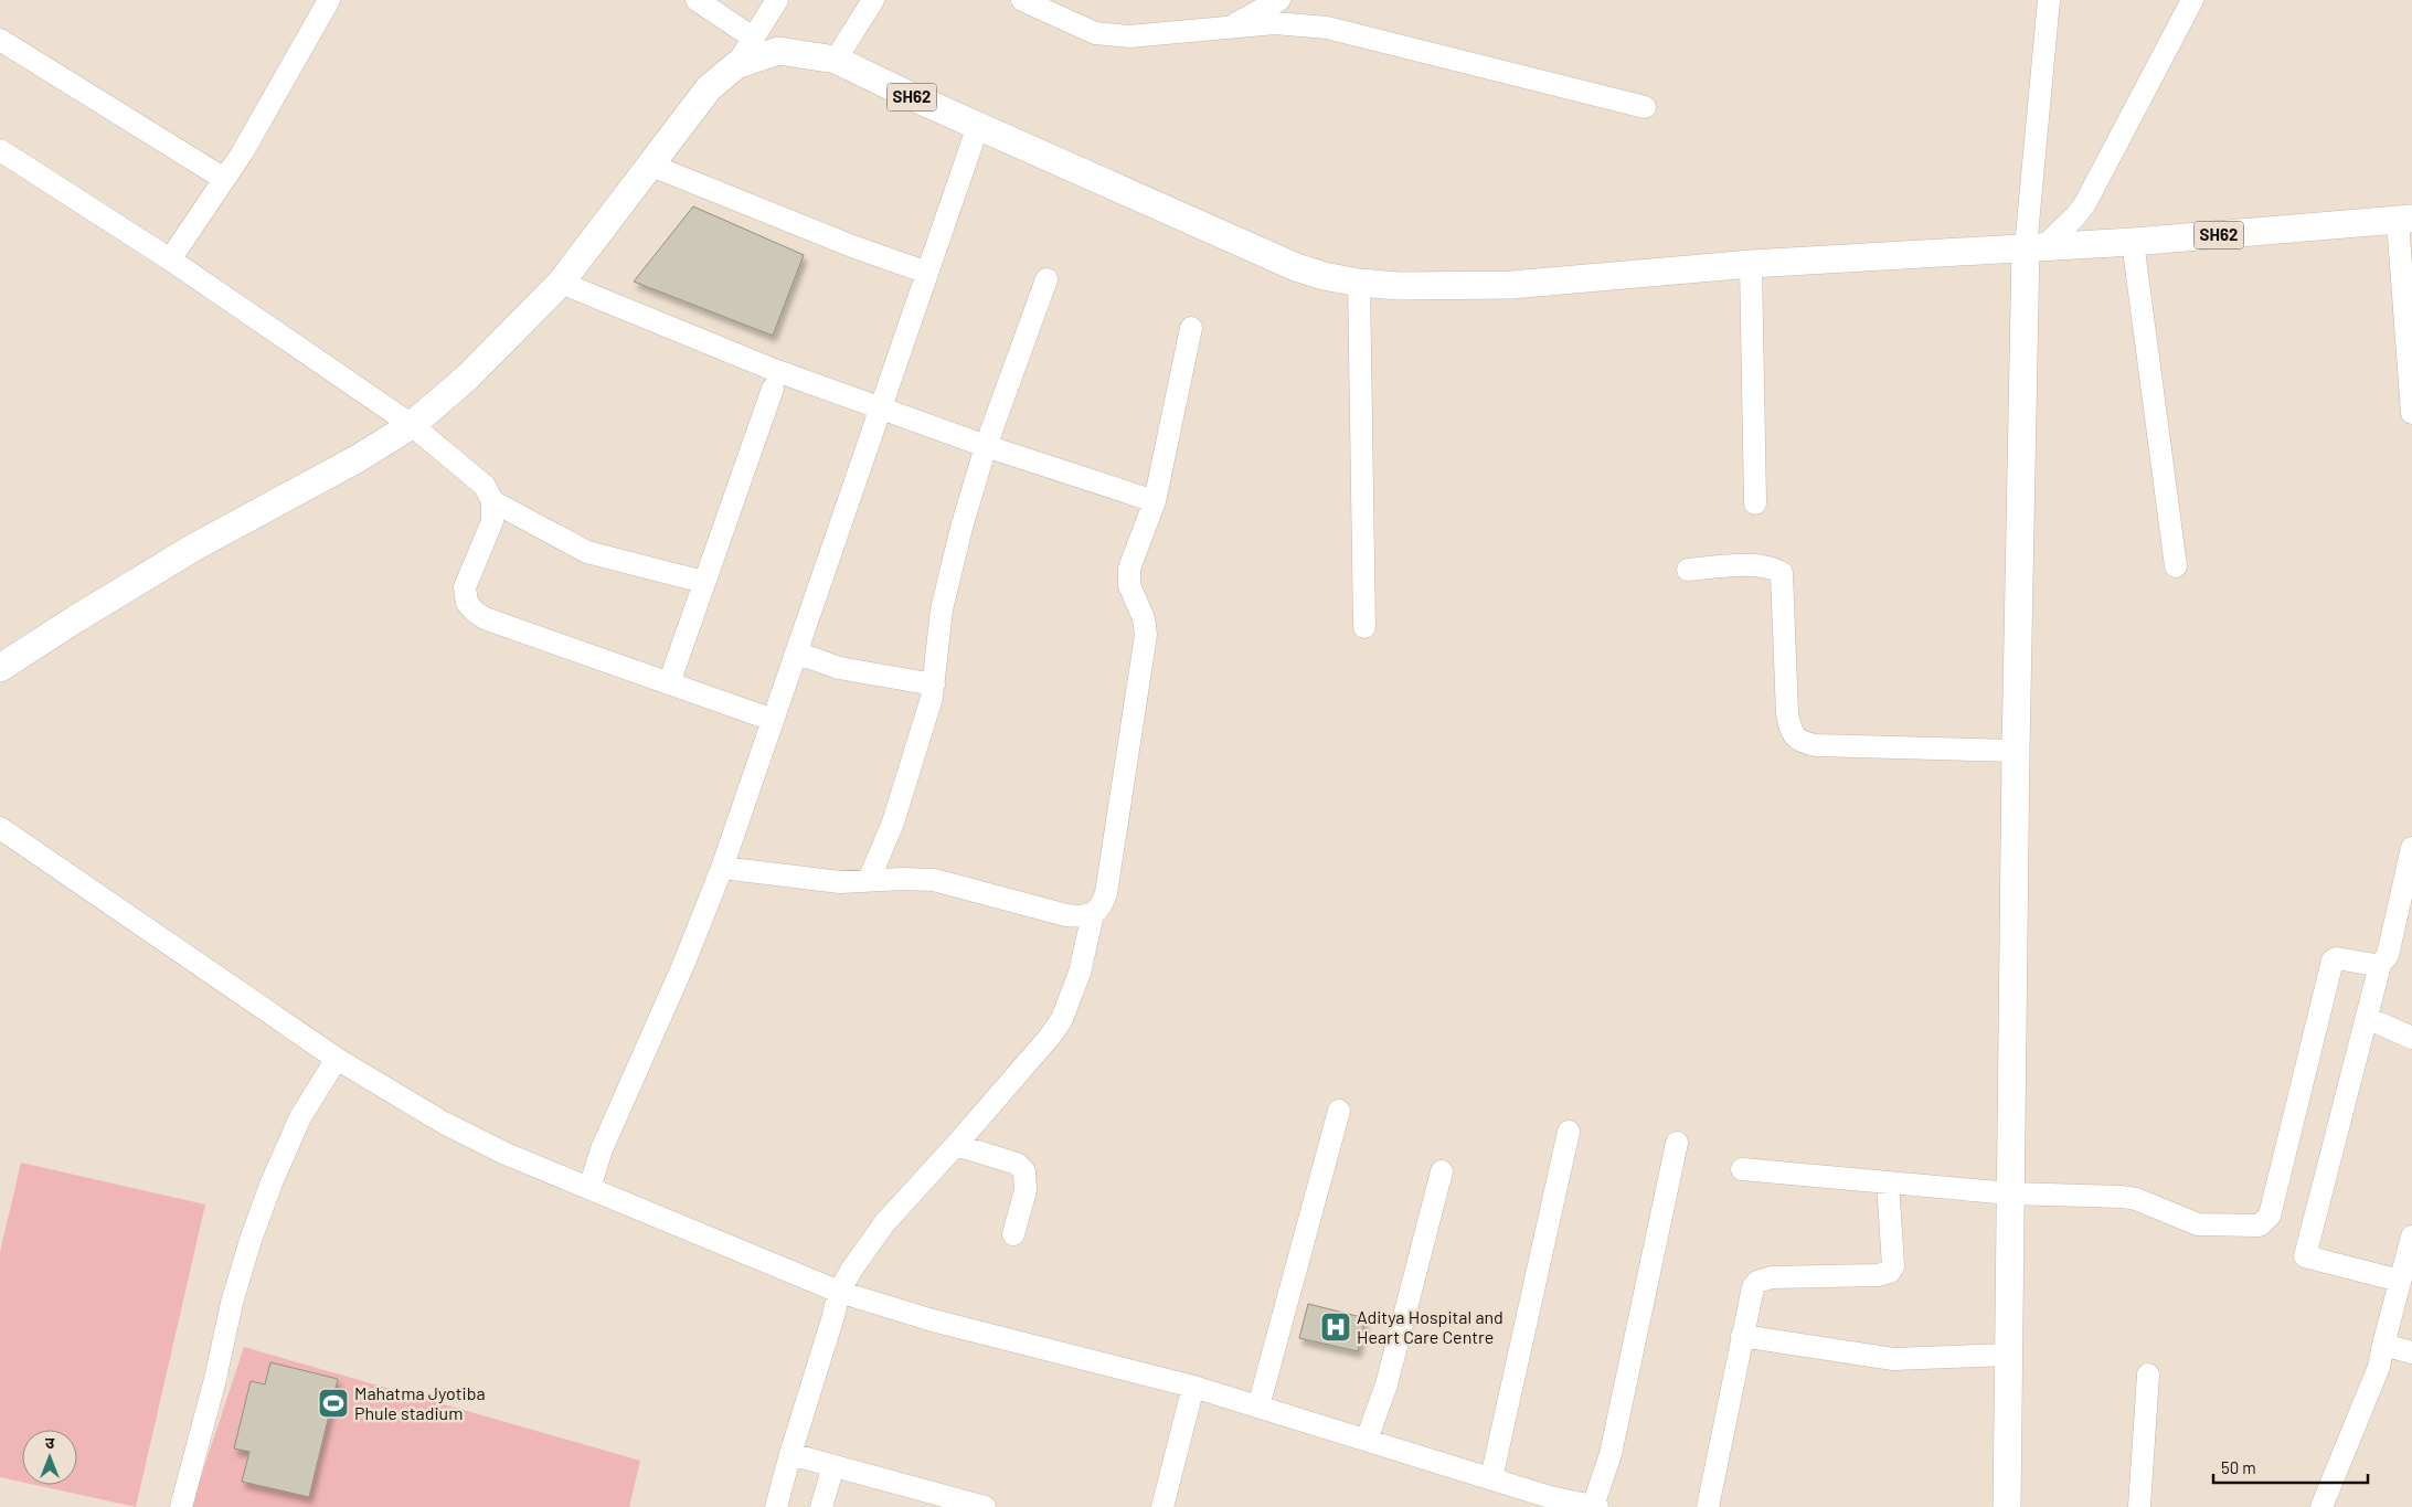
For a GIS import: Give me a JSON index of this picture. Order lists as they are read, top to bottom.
{
  "streets": {
    "main road": ["SH62"]
  },
  "places": {
    "hospital": ["Aditya Hospital and Heart Care Centre"],
    "sports": ["Mahatma Jyotiba Phule stadium"]
  },
  "scale_bar": "50 m",
  "north": "top"
}
